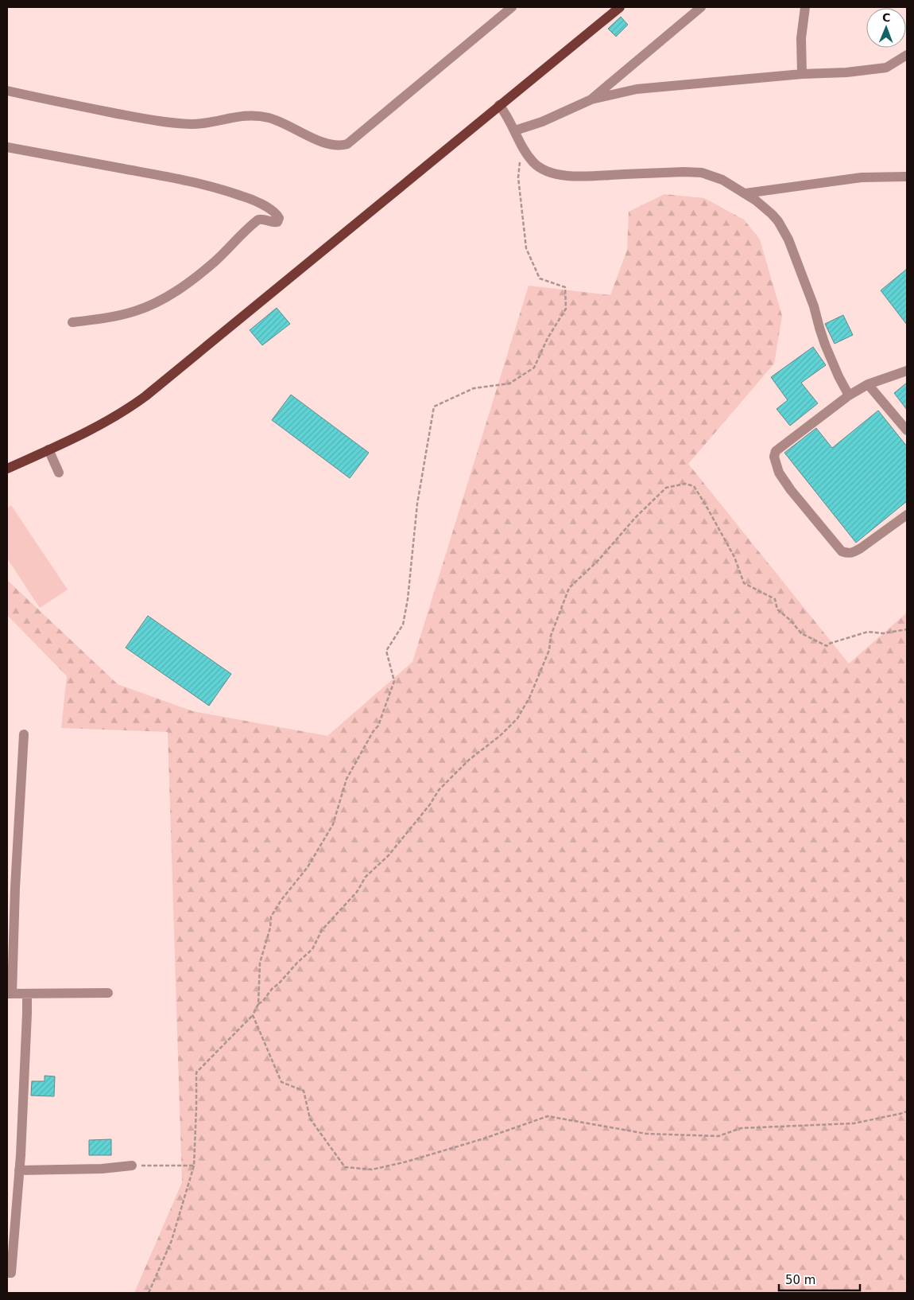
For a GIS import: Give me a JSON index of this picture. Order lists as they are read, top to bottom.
{
  "scale_bar": "50 m",
  "north": "top"
}
